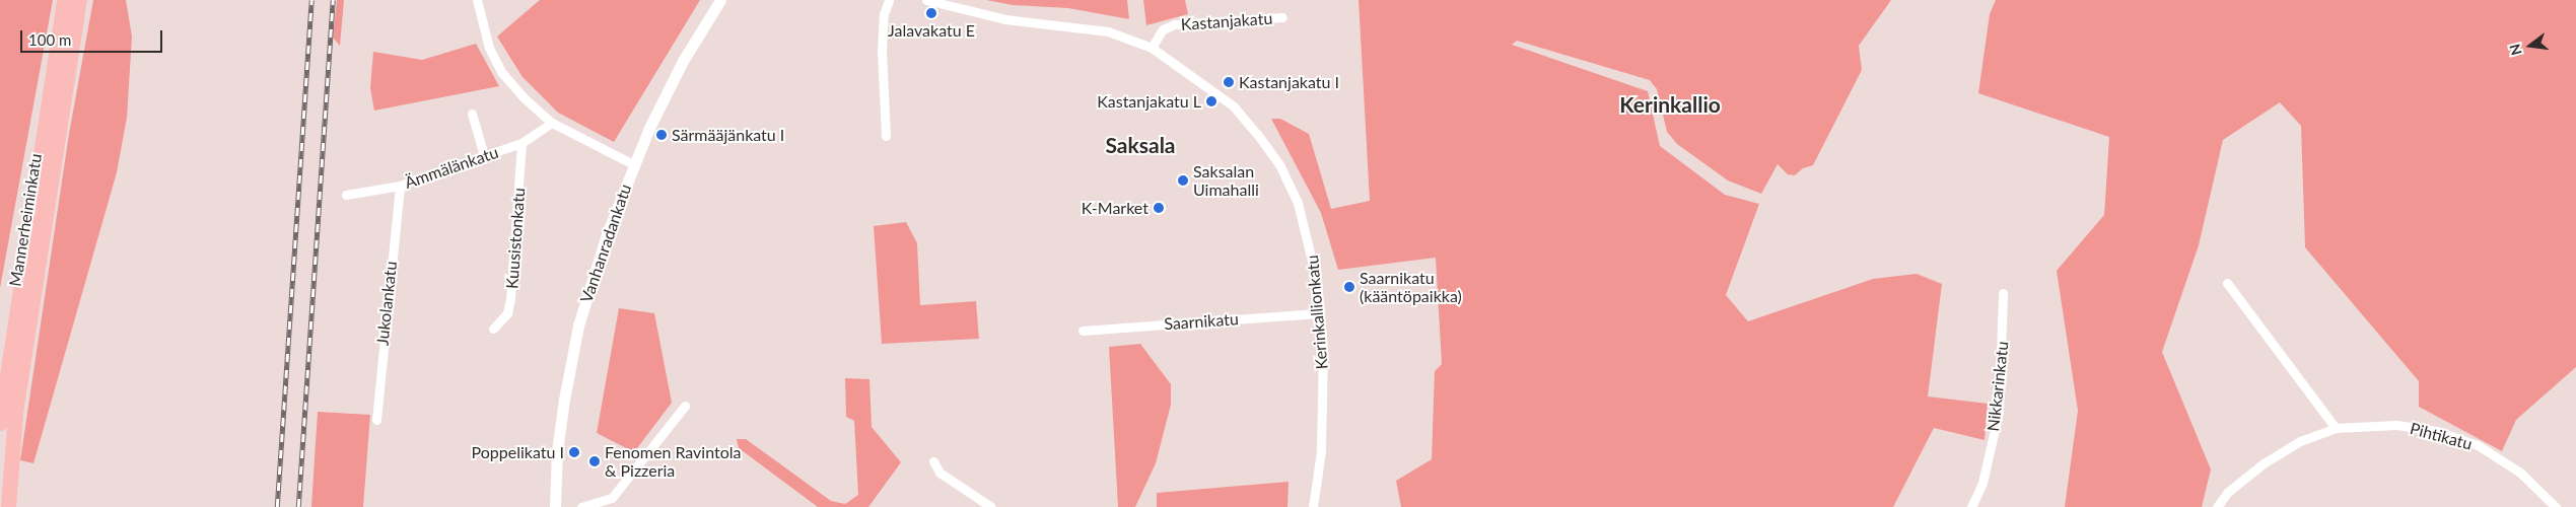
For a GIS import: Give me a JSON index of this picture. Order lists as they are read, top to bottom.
{
  "streets": {
    "main road": ["Mannerheiminkatu"],
    "street": [
      "Kastanjakatu",
      "Ämmälänkatu",
      "Kuusistonkatu",
      "Vanhanradankatu",
      "Jukolankatu",
      "Kerinkallionkatu",
      "Saarnikatu",
      "Nikkarinkatu",
      "Pihtikatu"
    ]
  },
  "crossings": [
    ["Kastanjakatu", "Kerinkallionkatu"],
    ["Ämmälänkatu", "Kuusistonkatu"],
    ["Ämmälänkatu", "Jukolankatu"],
    ["Kerinkallionkatu", "Saarnikatu"]
  ],
  "districts": ["Kerinkallio", "Saksala"],
  "places": [
    "Jalavakatu E",
    "Kastanjakatu I",
    "Kastanjakatu L",
    "Särmääjänkatu I",
    "Saksalan Uimahalli",
    "K-Market",
    "Saarnikatu (kääntöpaikka)",
    "Poppelikatu I",
    "Fenomen Ravintola & Pizzeria"
  ],
  "scale_bar": "100 m",
  "north": "left"
}
